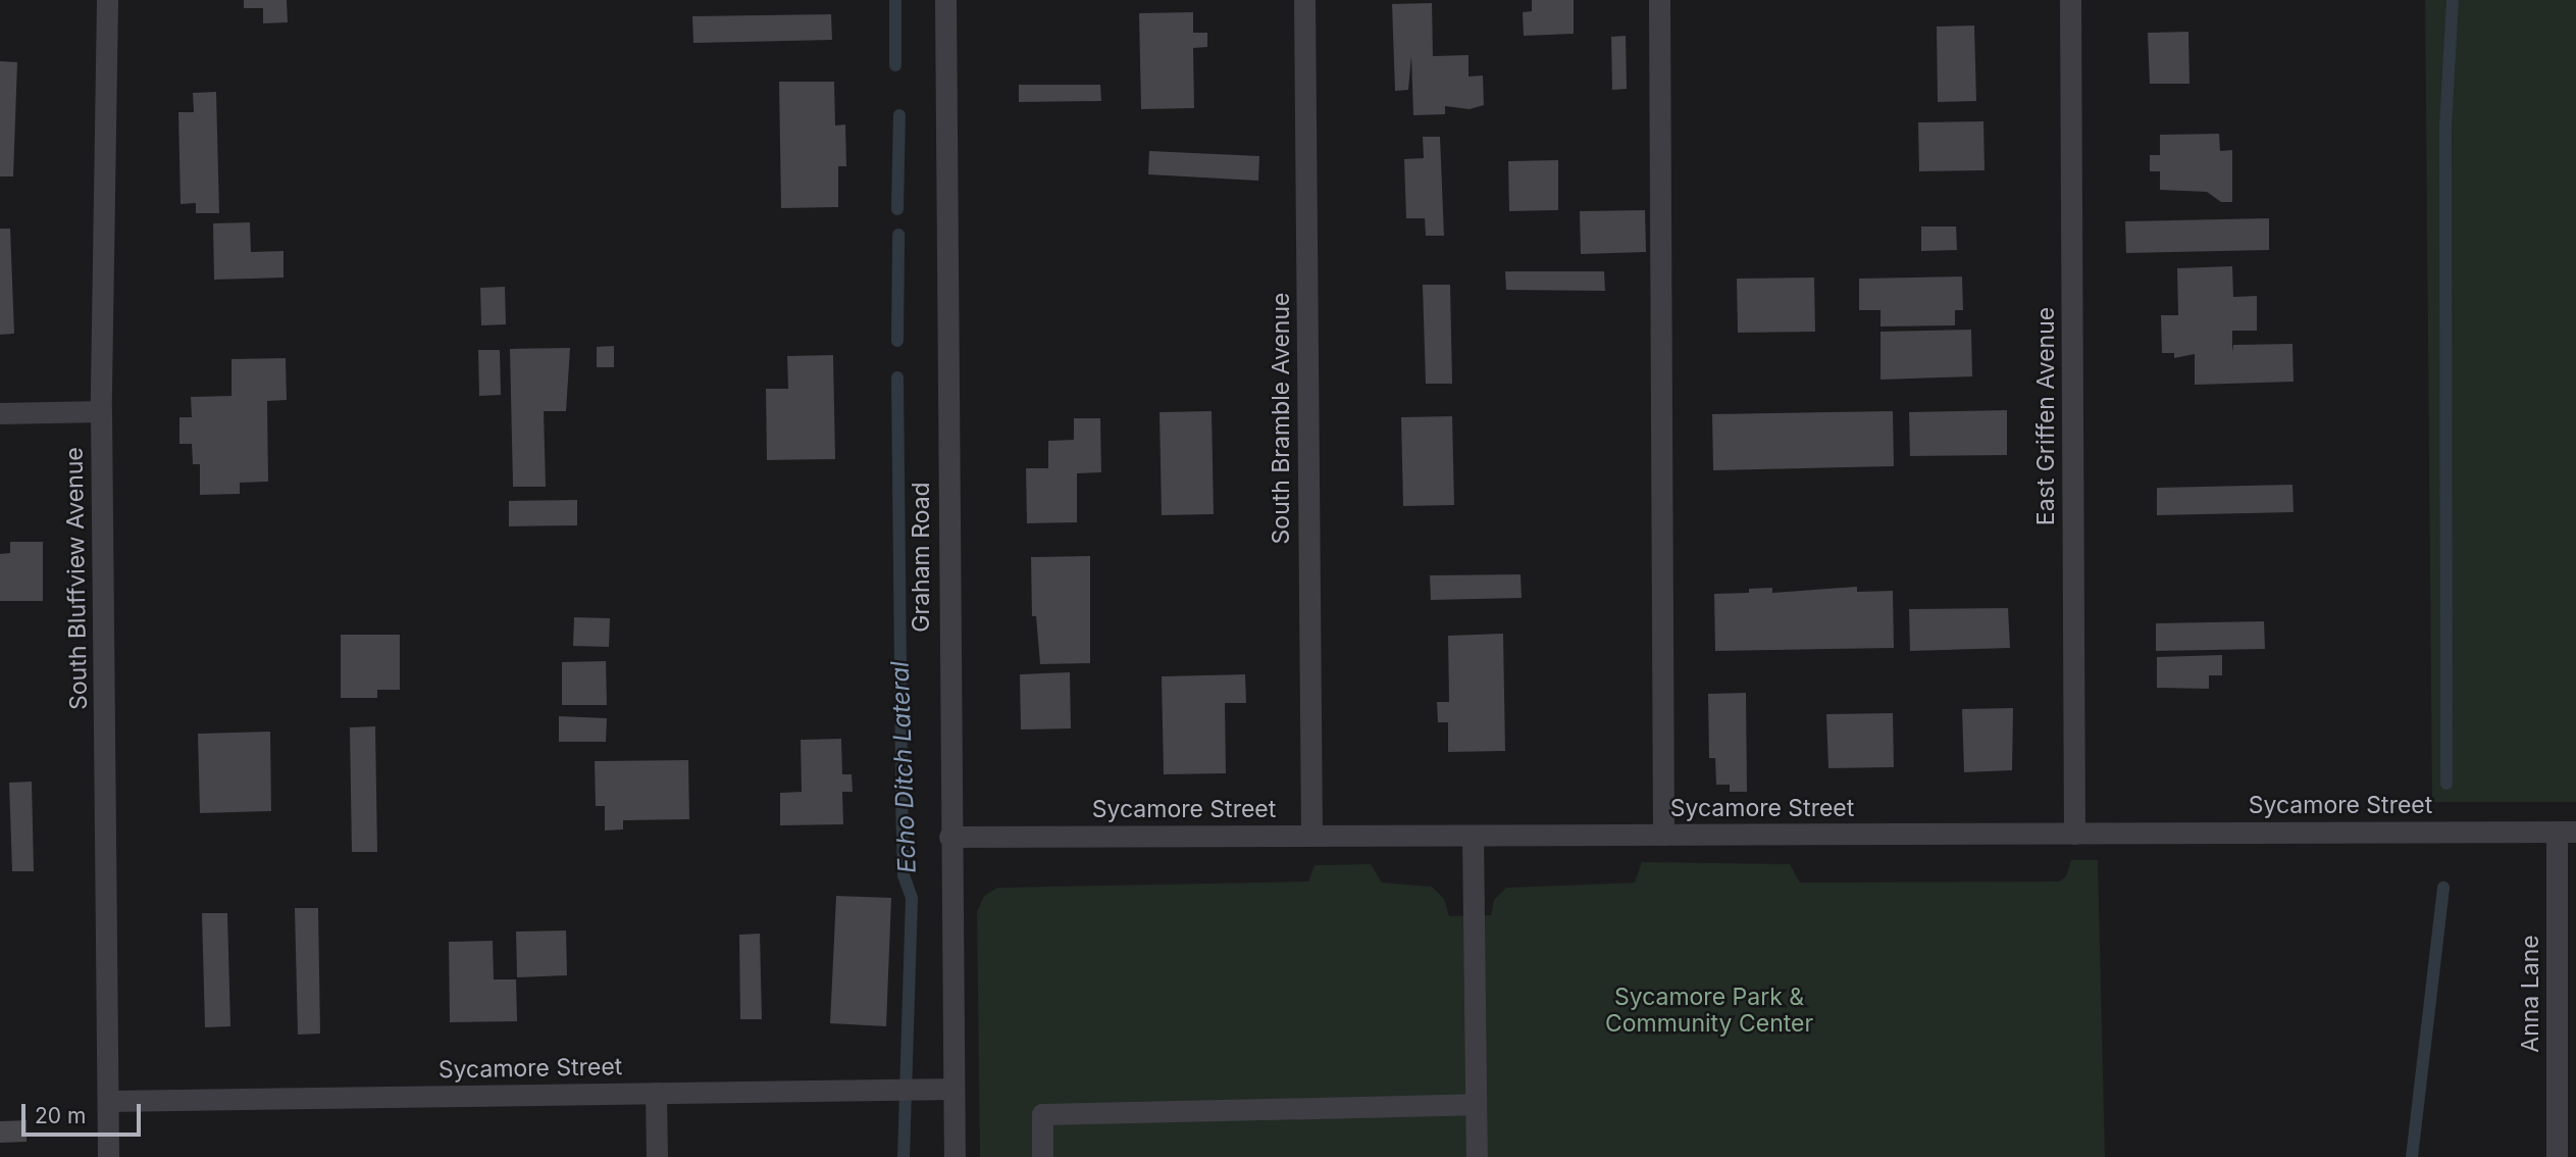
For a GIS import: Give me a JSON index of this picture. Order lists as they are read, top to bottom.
{
  "streets": {
    "street": [
      "East Griffen Avenue",
      "South Bramble Avenue",
      "Graham Road",
      "South Bluffview Avenue",
      "Sycamore Street",
      "Anna Lane"
    ]
  },
  "crossings": [
    ["East Griffen Avenue", "Sycamore Street"],
    ["South Bramble Avenue", "Sycamore Street"],
    ["Graham Road", "Sycamore Street"],
    ["South Bluffview Avenue", "Sycamore Street"],
    ["Sycamore Street", "Anna Lane"]
  ],
  "water": ["Echo Ditch Lateral"],
  "parks": ["Sycamore Park & Community Center"],
  "scale_bar": "20 m"
}
